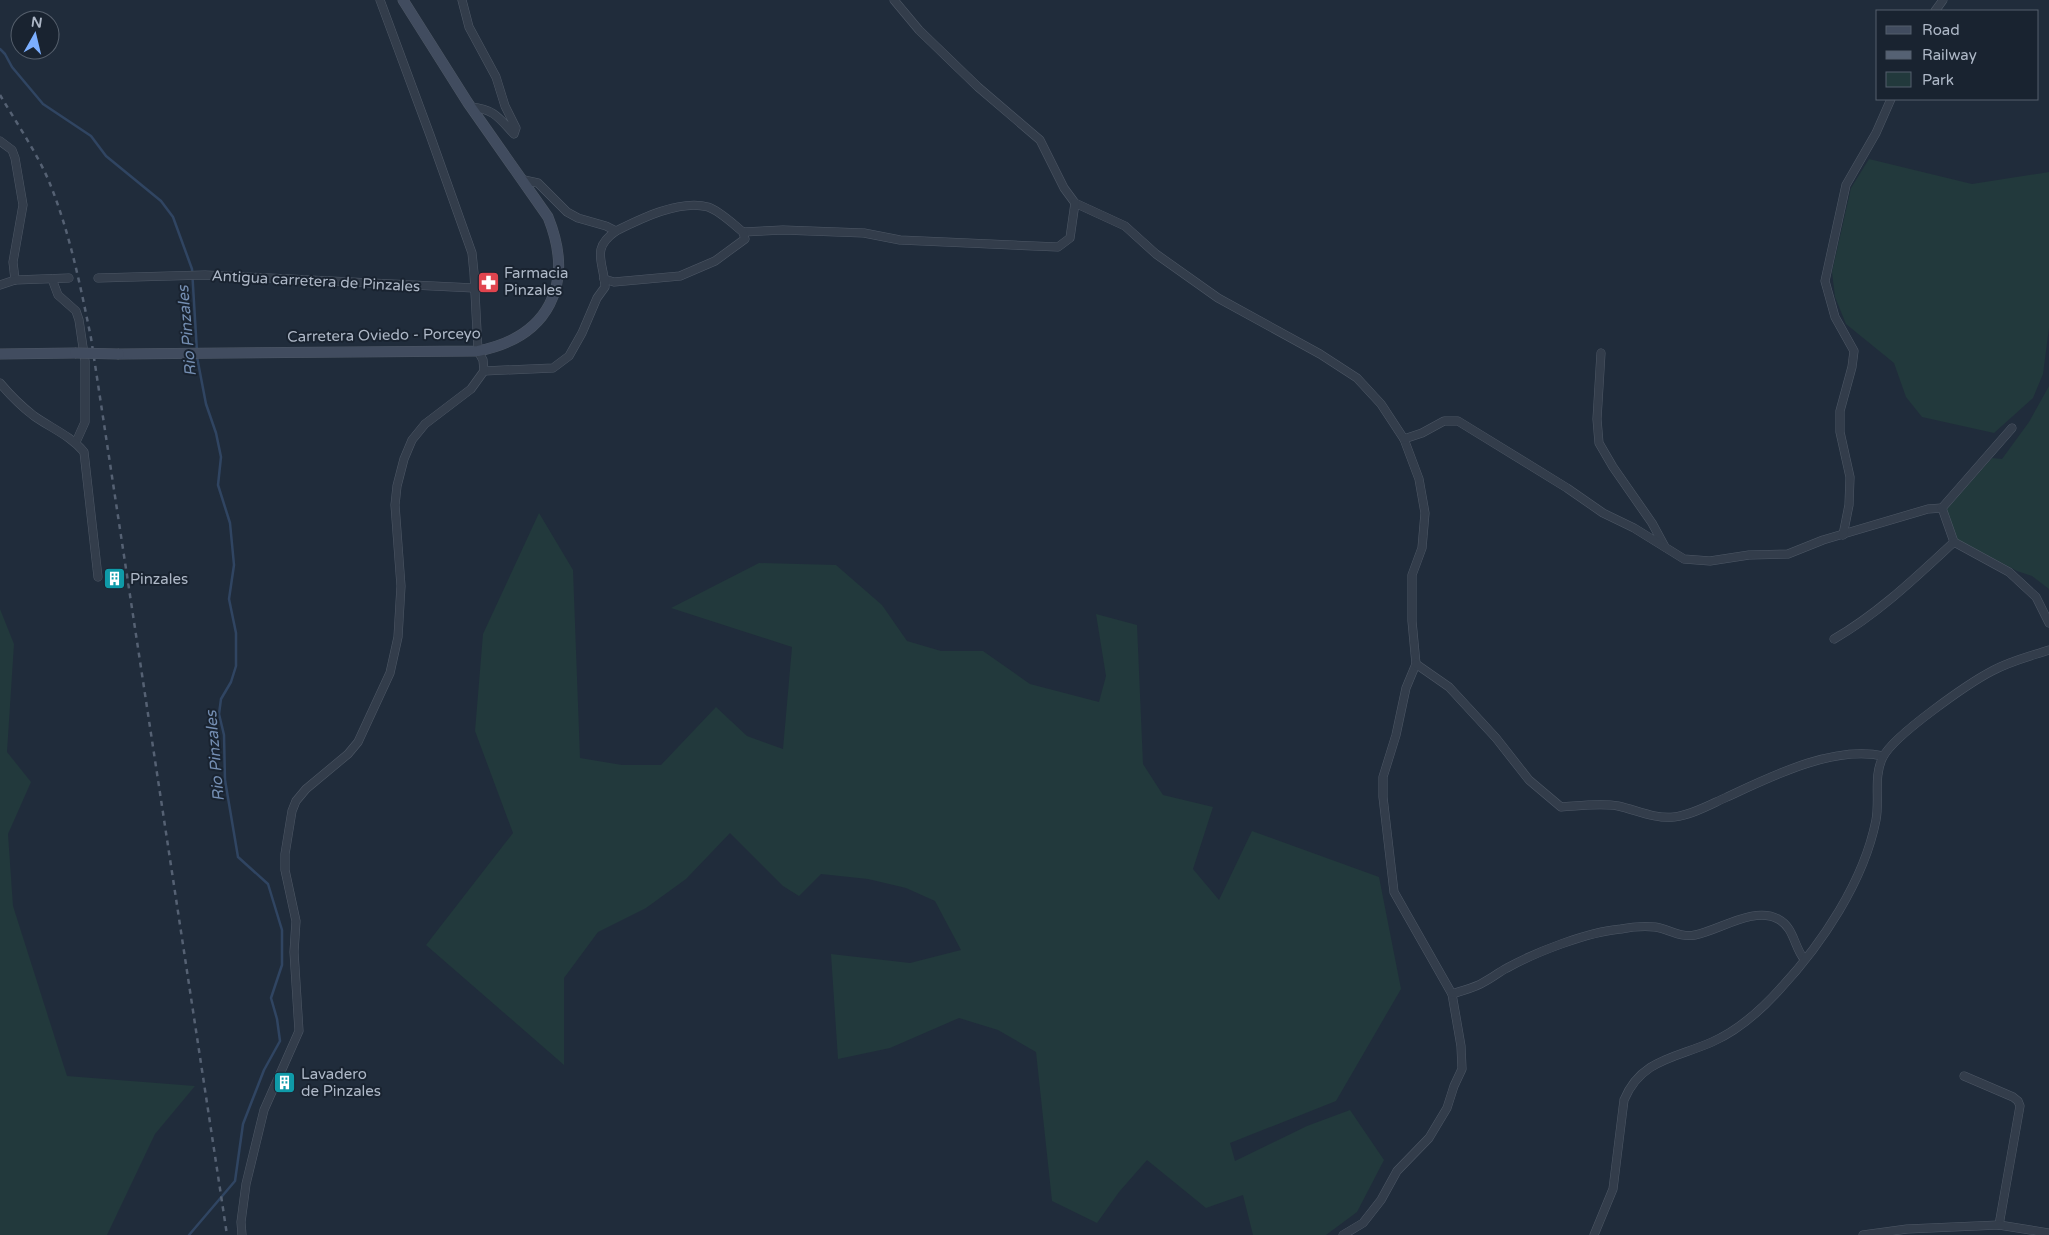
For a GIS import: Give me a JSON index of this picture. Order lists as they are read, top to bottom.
{
  "streets": {
    "main road": ["Carretera Oviedo - Porceyo"],
    "street": ["Antigua carretera de Pinzales"]
  },
  "water": ["Rio Pinzales"],
  "places": {
    "pharmacy": ["Farmacia Pinzales"],
    "building": ["Pinzales", "Lavadero de Pinzales"]
  },
  "legend": ["Road", "Railway", "Park"],
  "north": "top"
}
